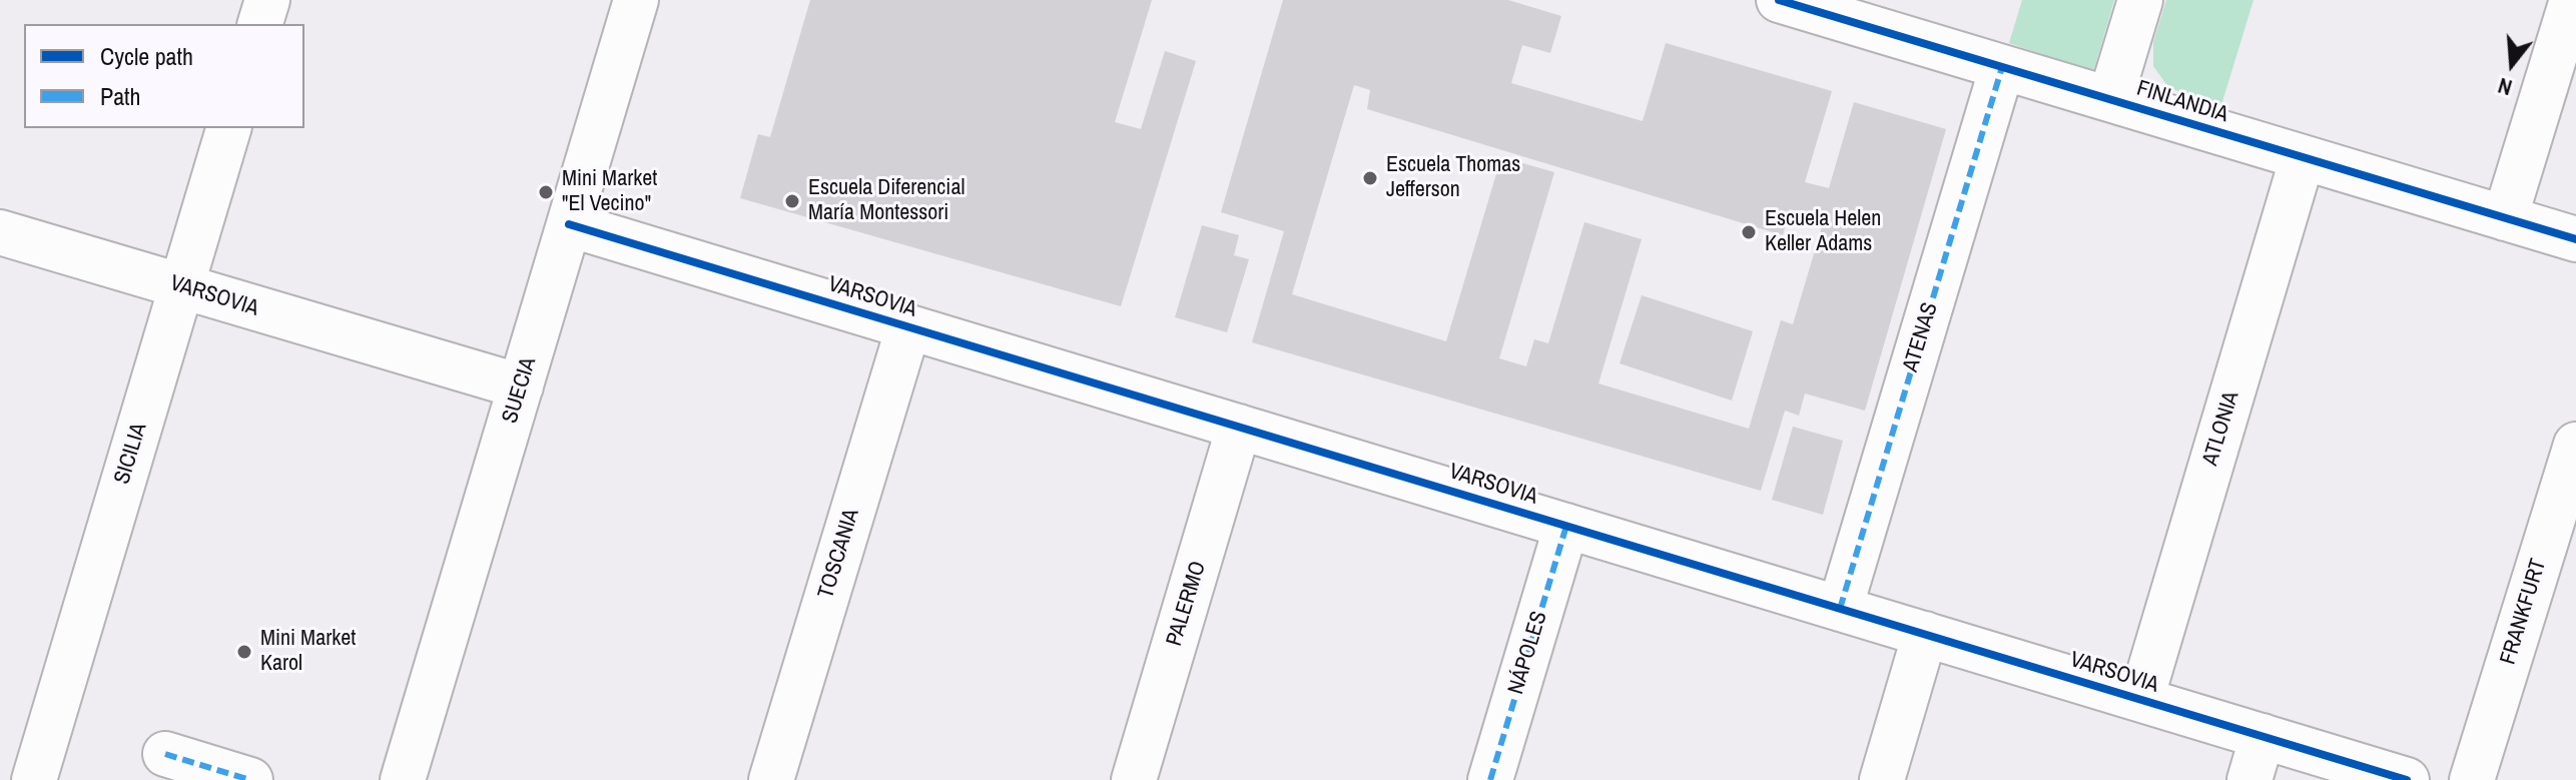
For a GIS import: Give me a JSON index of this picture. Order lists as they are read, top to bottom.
{
  "streets": {
    "street": [
      "FINLANDIA",
      "VARSOVIA",
      "ATENAS",
      "SUECIA",
      "ATLONIA",
      "SICILIA",
      "TOSCANIA",
      "PALERMO",
      "FRANKFURT",
      "NÁPOLES"
    ]
  },
  "crossings": [
    ["FINLANDIA", "ATENAS"],
    ["FINLANDIA", "ATLONIA"],
    ["VARSOVIA", "ATENAS"],
    ["VARSOVIA", "SUECIA"],
    ["VARSOVIA", "ATLONIA"],
    ["VARSOVIA", "SICILIA"],
    ["VARSOVIA", "TOSCANIA"],
    ["VARSOVIA", "PALERMO"],
    ["VARSOVIA", "NÁPOLES"]
  ],
  "places": [
    "Escuela Thomas Jefferson",
    "Mini Market \"El Vecino\"",
    "Escuela Diferencial María Montessori",
    "Escuela Helen Keller Adams",
    "Mini Market Karol"
  ],
  "legend": ["Cycle path", "Path"],
  "north": "bottom"
}
